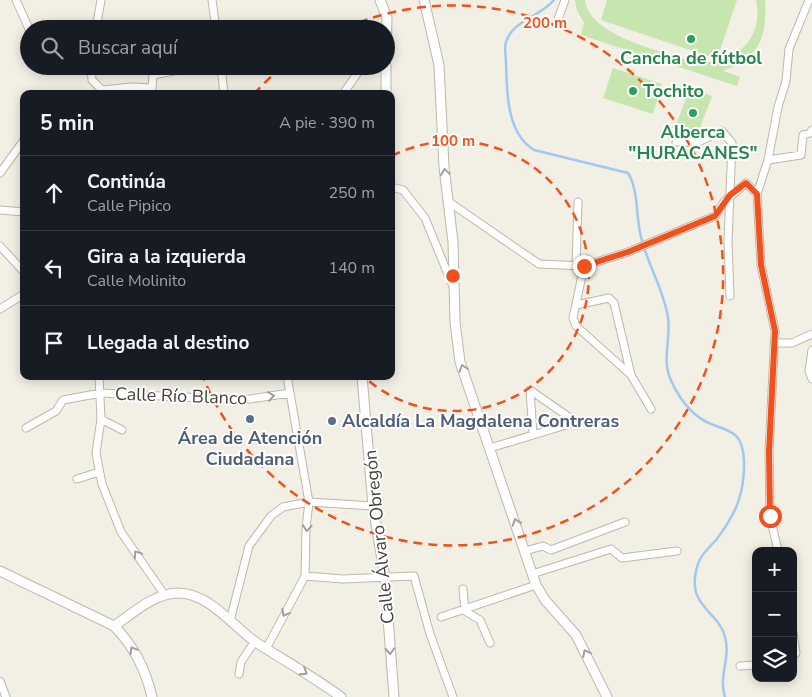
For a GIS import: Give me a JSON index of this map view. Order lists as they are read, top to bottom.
{
  "streets": {
    "street": ["Calle Río Blanco", "Calle Álvaro Obregón"]
  },
  "one_way": ["Calle Río Blanco", "Calle Álvaro Obregón"],
  "places": [
    "Cancha de fútbol",
    "Tochito",
    "Alberca \"HURACANES\"",
    "Área de Atención Ciudadana",
    "Alcaldía La Magdalena Contreras"
  ],
  "page": {
    "search": "Buscar aquí",
    "heading": ["5 min", "A pie · 390 m"],
    "list": [
      ["Continúa", "Calle Pipico", "250 m"],
      ["Gira a la izquierda", "Calle Molinito", "140 m"],
      "Llegada al destino"
    ],
    "map_buttons": ["+", "−"]
  },
  "rings": ["200 m", "100 m"]
}
